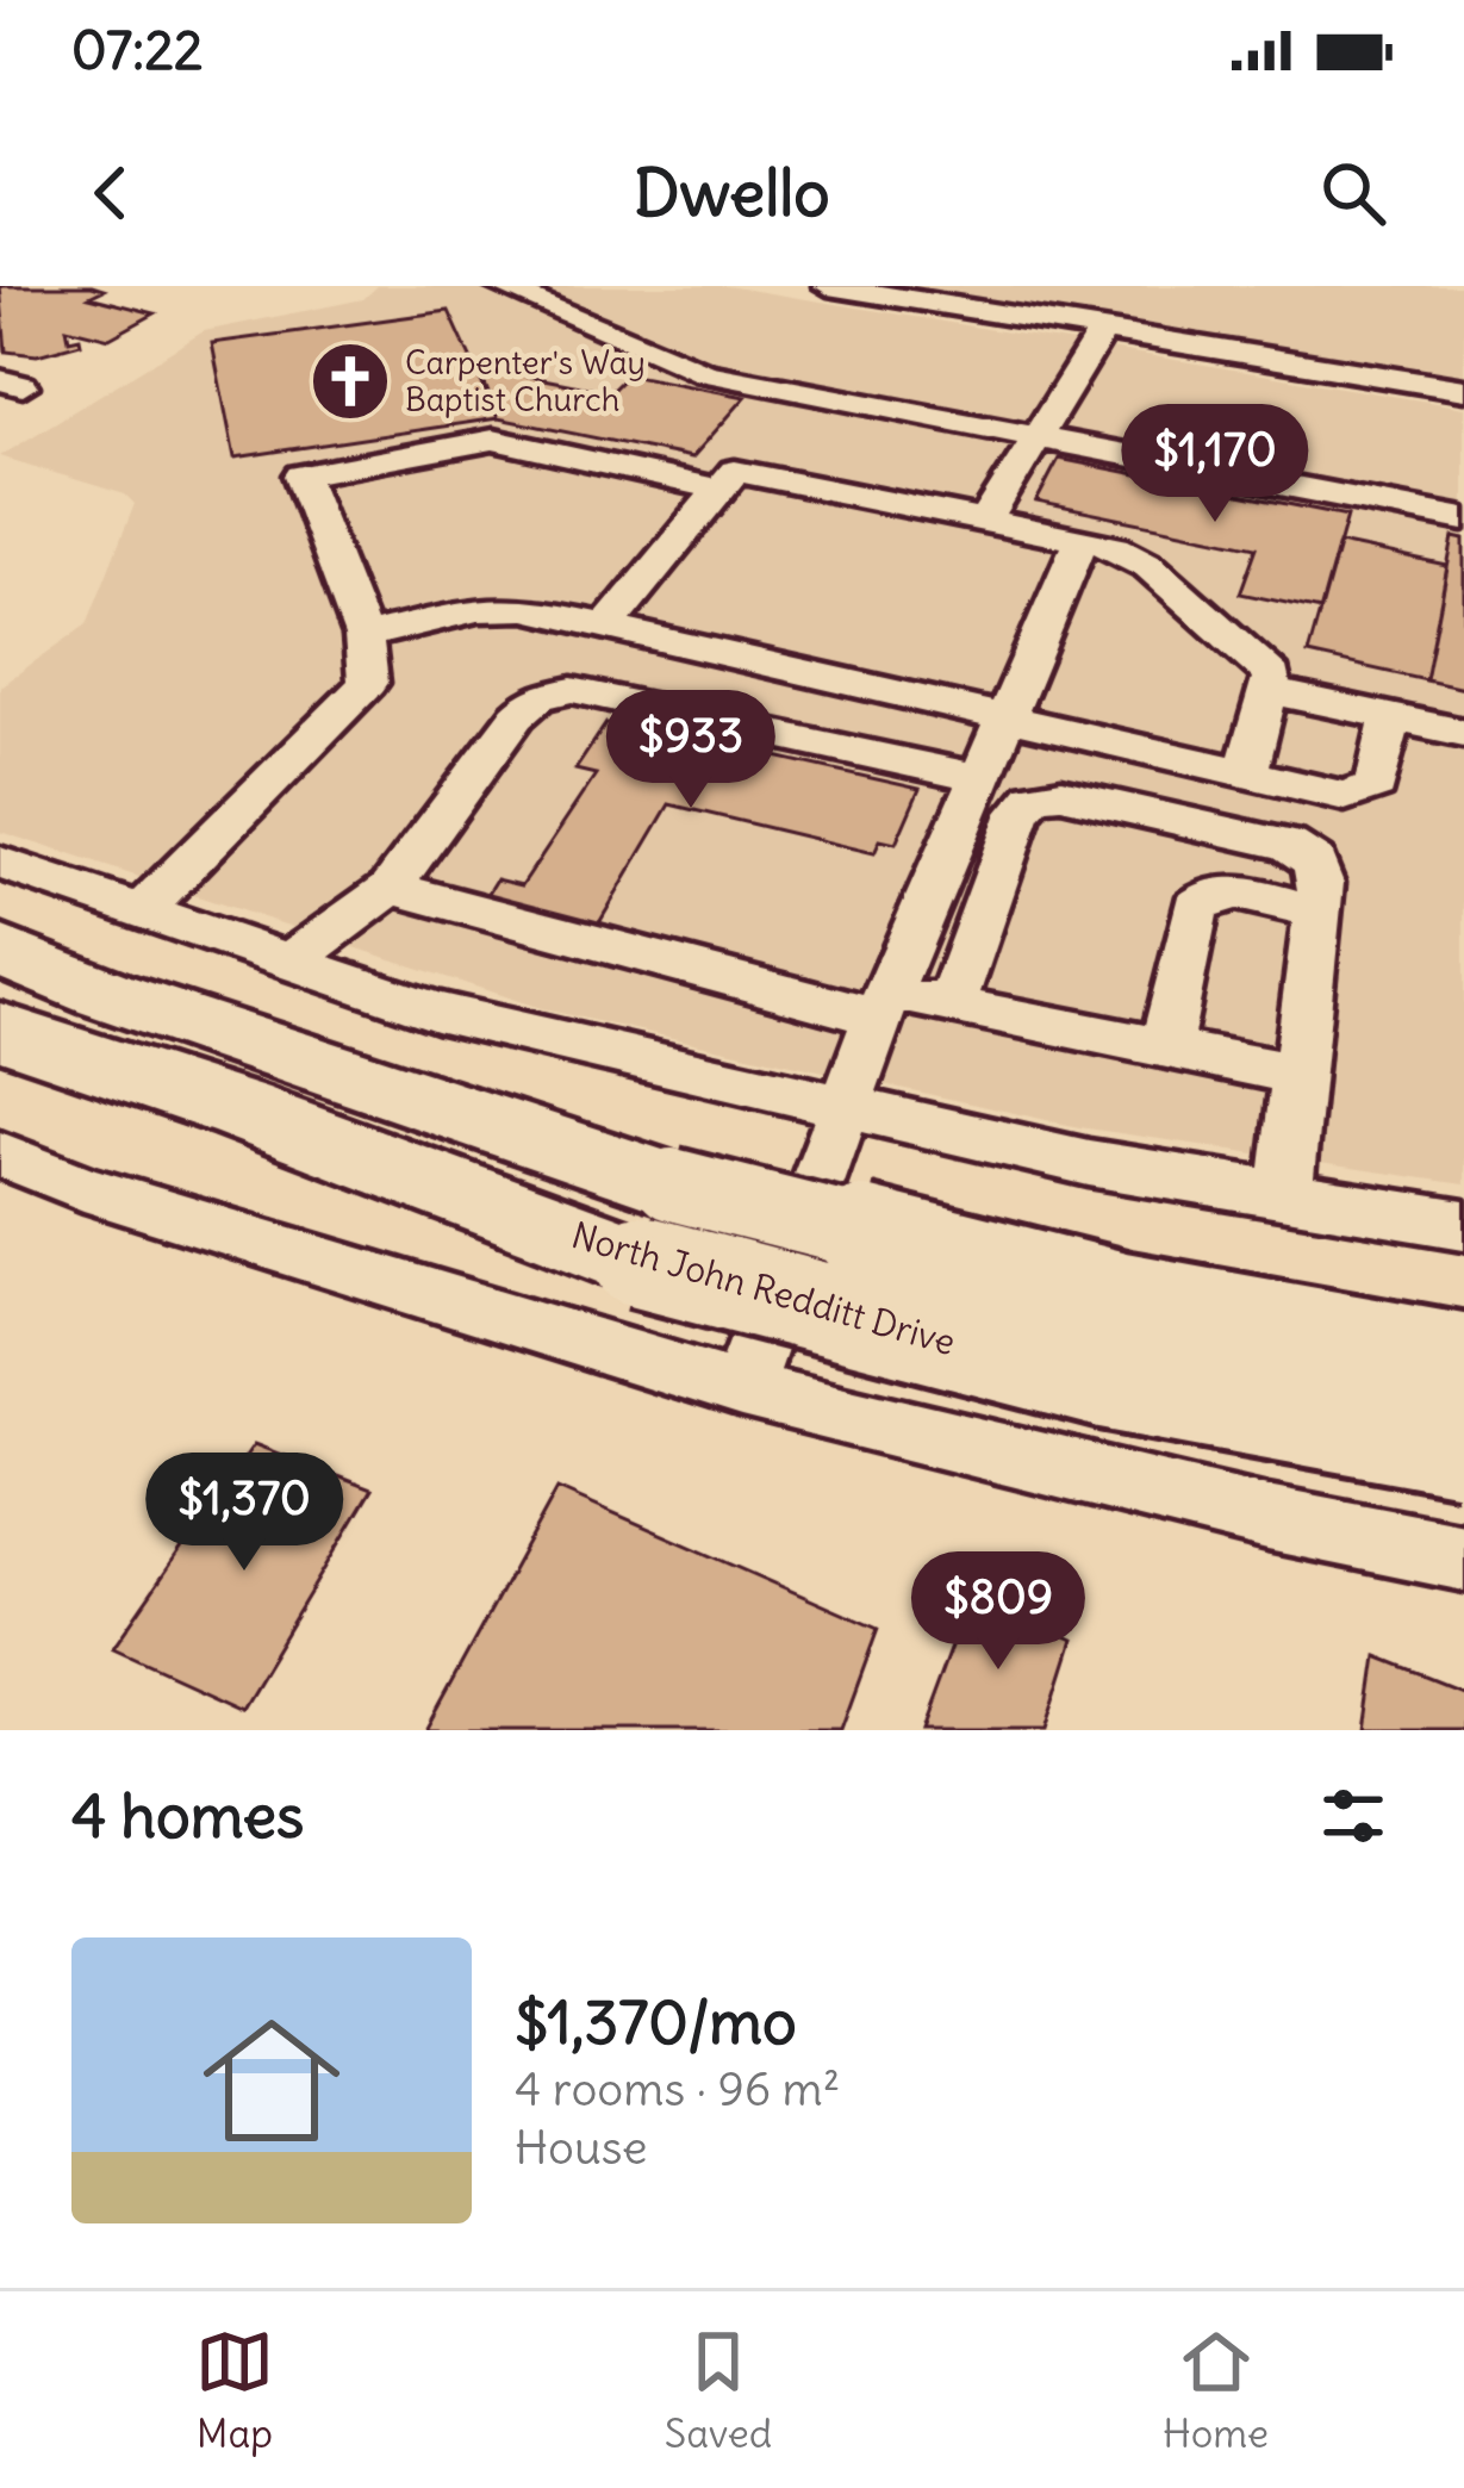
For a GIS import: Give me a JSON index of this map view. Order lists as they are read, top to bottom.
{
  "streets": {
    "highway": ["North John Redditt Drive"]
  },
  "places": {
    "church": ["Carpenter's Way Baptist Church"]
  },
  "page": {
    "status": "07:22",
    "header": "Dwello",
    "price": [
      "$1,170",
      "$933",
      "$1,370",
      "$809"
    ],
    "heading": "4 homes",
    "list": [
      {
        "name": "$1,370/mo",
        "note": "4 rooms · 96 m² · House"
      }
    ],
    "tabs": ["Map", "Saved", "Home"]
  }
}
